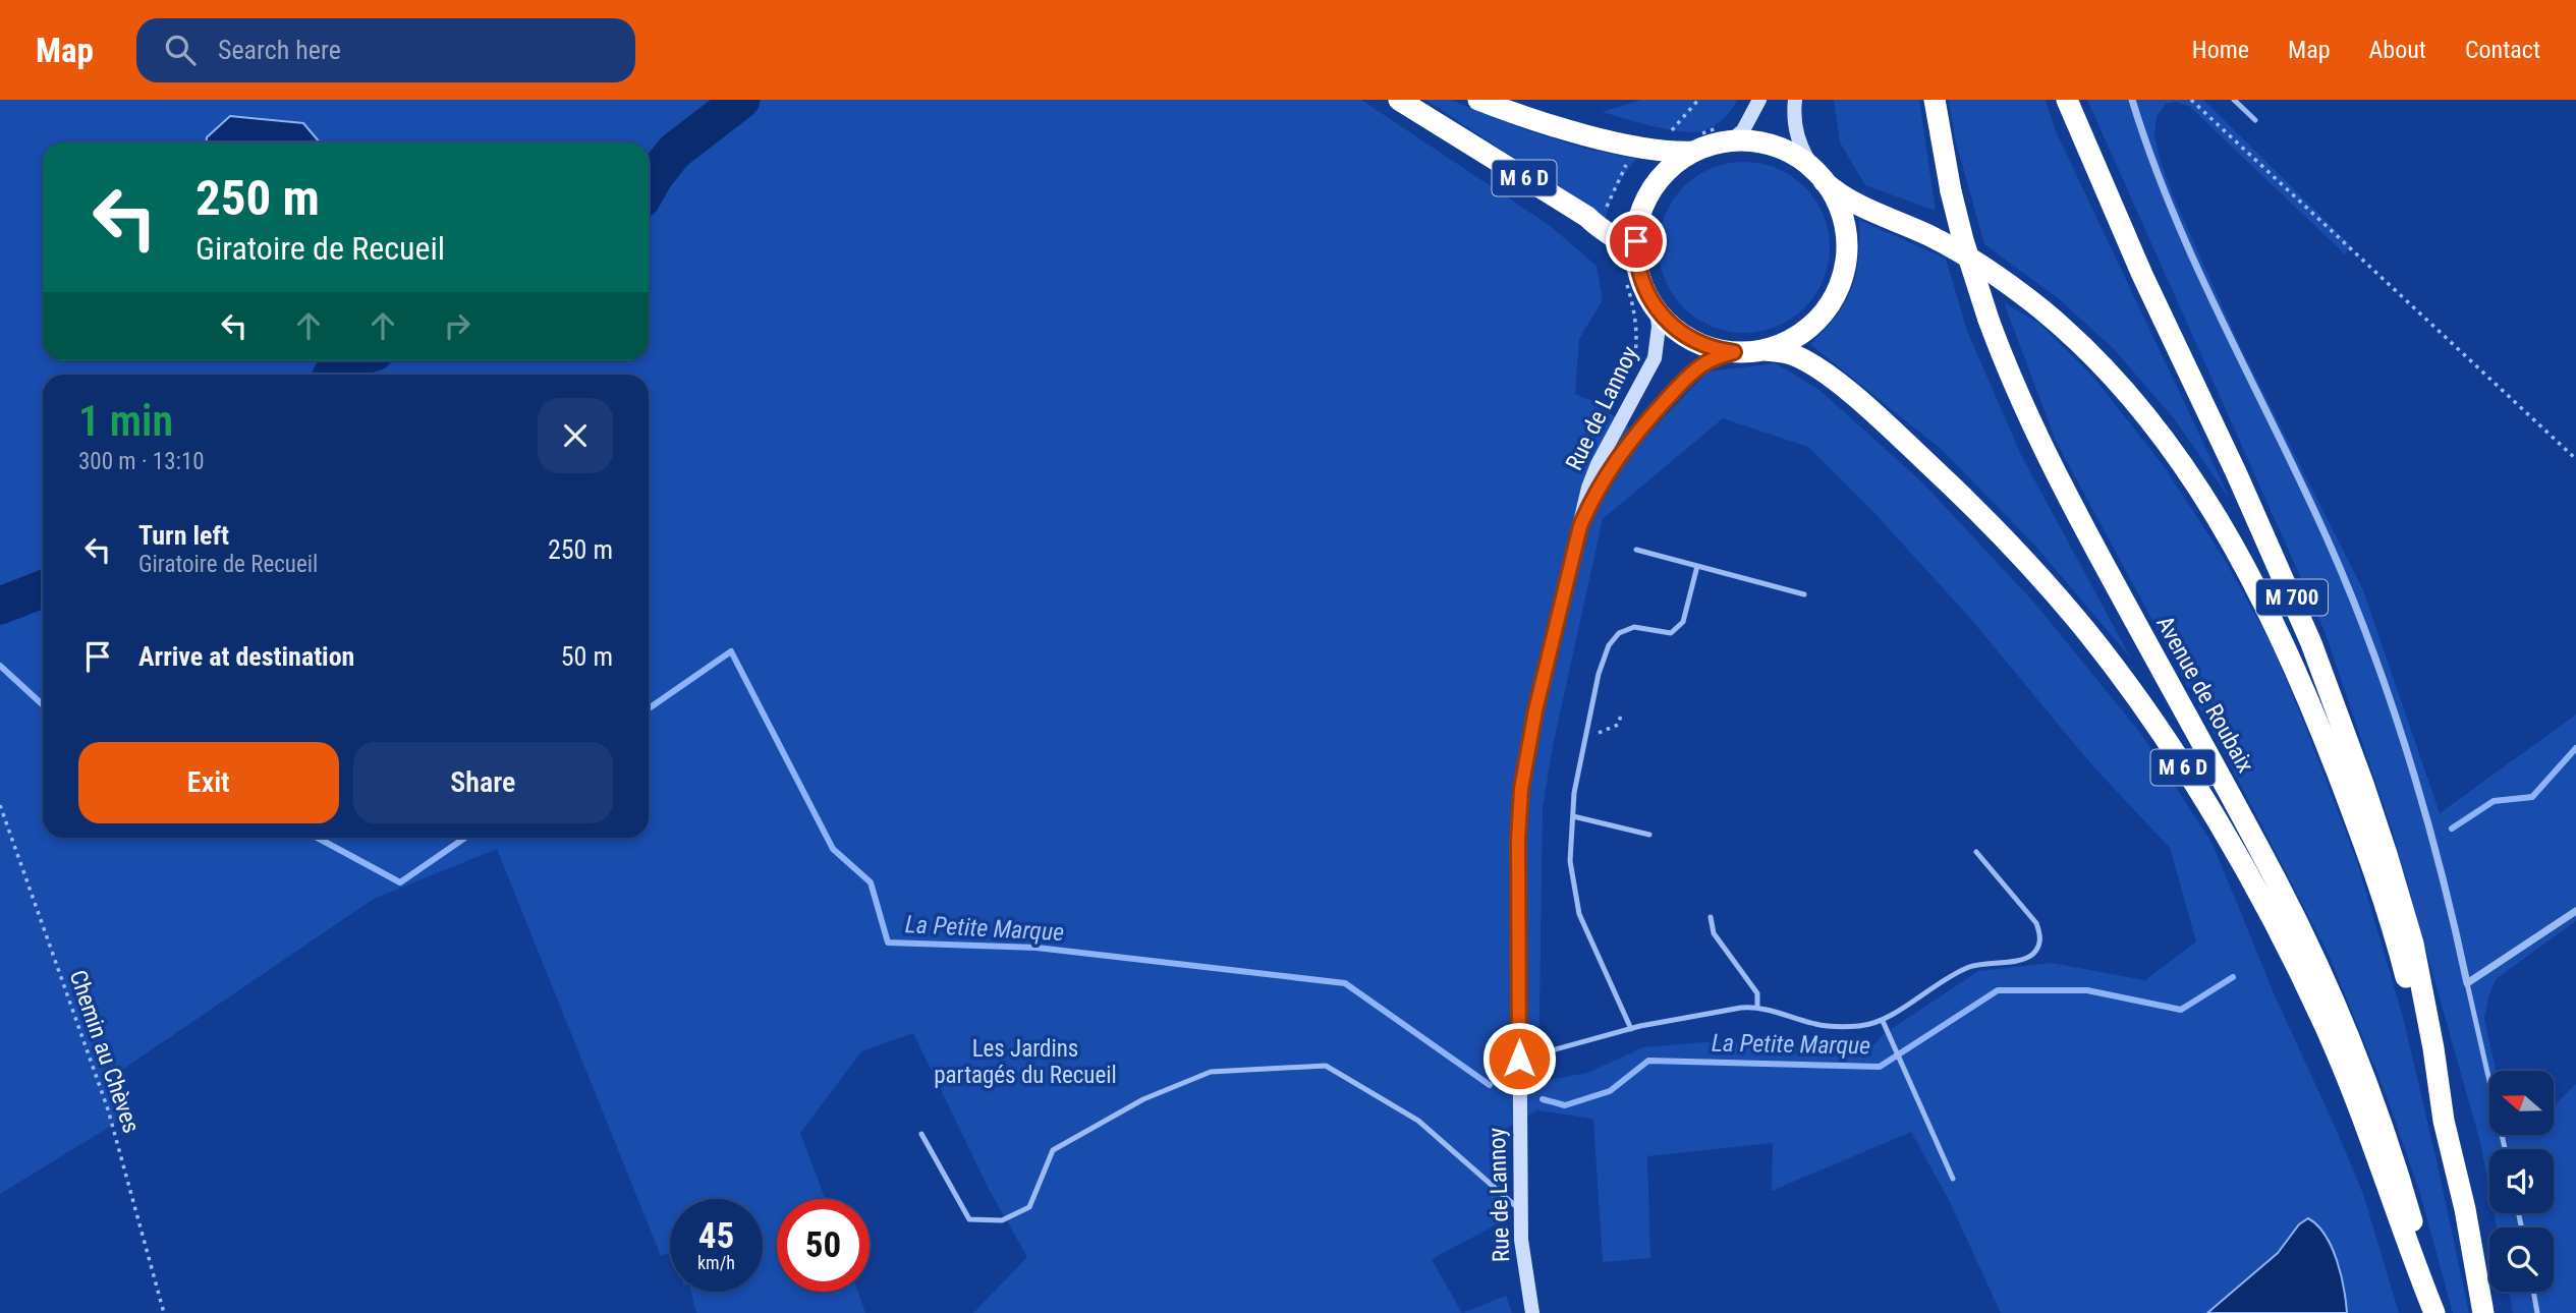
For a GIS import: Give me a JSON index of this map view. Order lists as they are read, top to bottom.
{
  "streets": {
    "highway": ["M 6 D", "M 700", "Avenue de Roubaix"],
    "main road": ["Rue de Lannoy"],
    "path": ["Chemin au Chèves"]
  },
  "crossings": [
    ["M 6 D", "Avenue de Roubaix"]
  ],
  "water": ["La Petite Marque"],
  "parks": ["Les Jardins partagés du Recueil"],
  "north": "left",
  "page": {
    "header": "Map",
    "search": "Search here",
    "nav": [
      "Home",
      "Map",
      "About",
      "Contact"
    ],
    "turn": ["250 m", "Giratoire de Recueil"],
    "heading": ["1 min", "300 m · 13:10"],
    "list": [
      {
        "name": "Turn left",
        "note": "Giratoire de Recueil",
        "value": "250 m"
      },
      {
        "name": "Arrive at destination",
        "value": "50 m"
      }
    ],
    "buttons": ["Exit", "Share"],
    "speed": "45 km/h",
    "limit": "50"
  }
}
